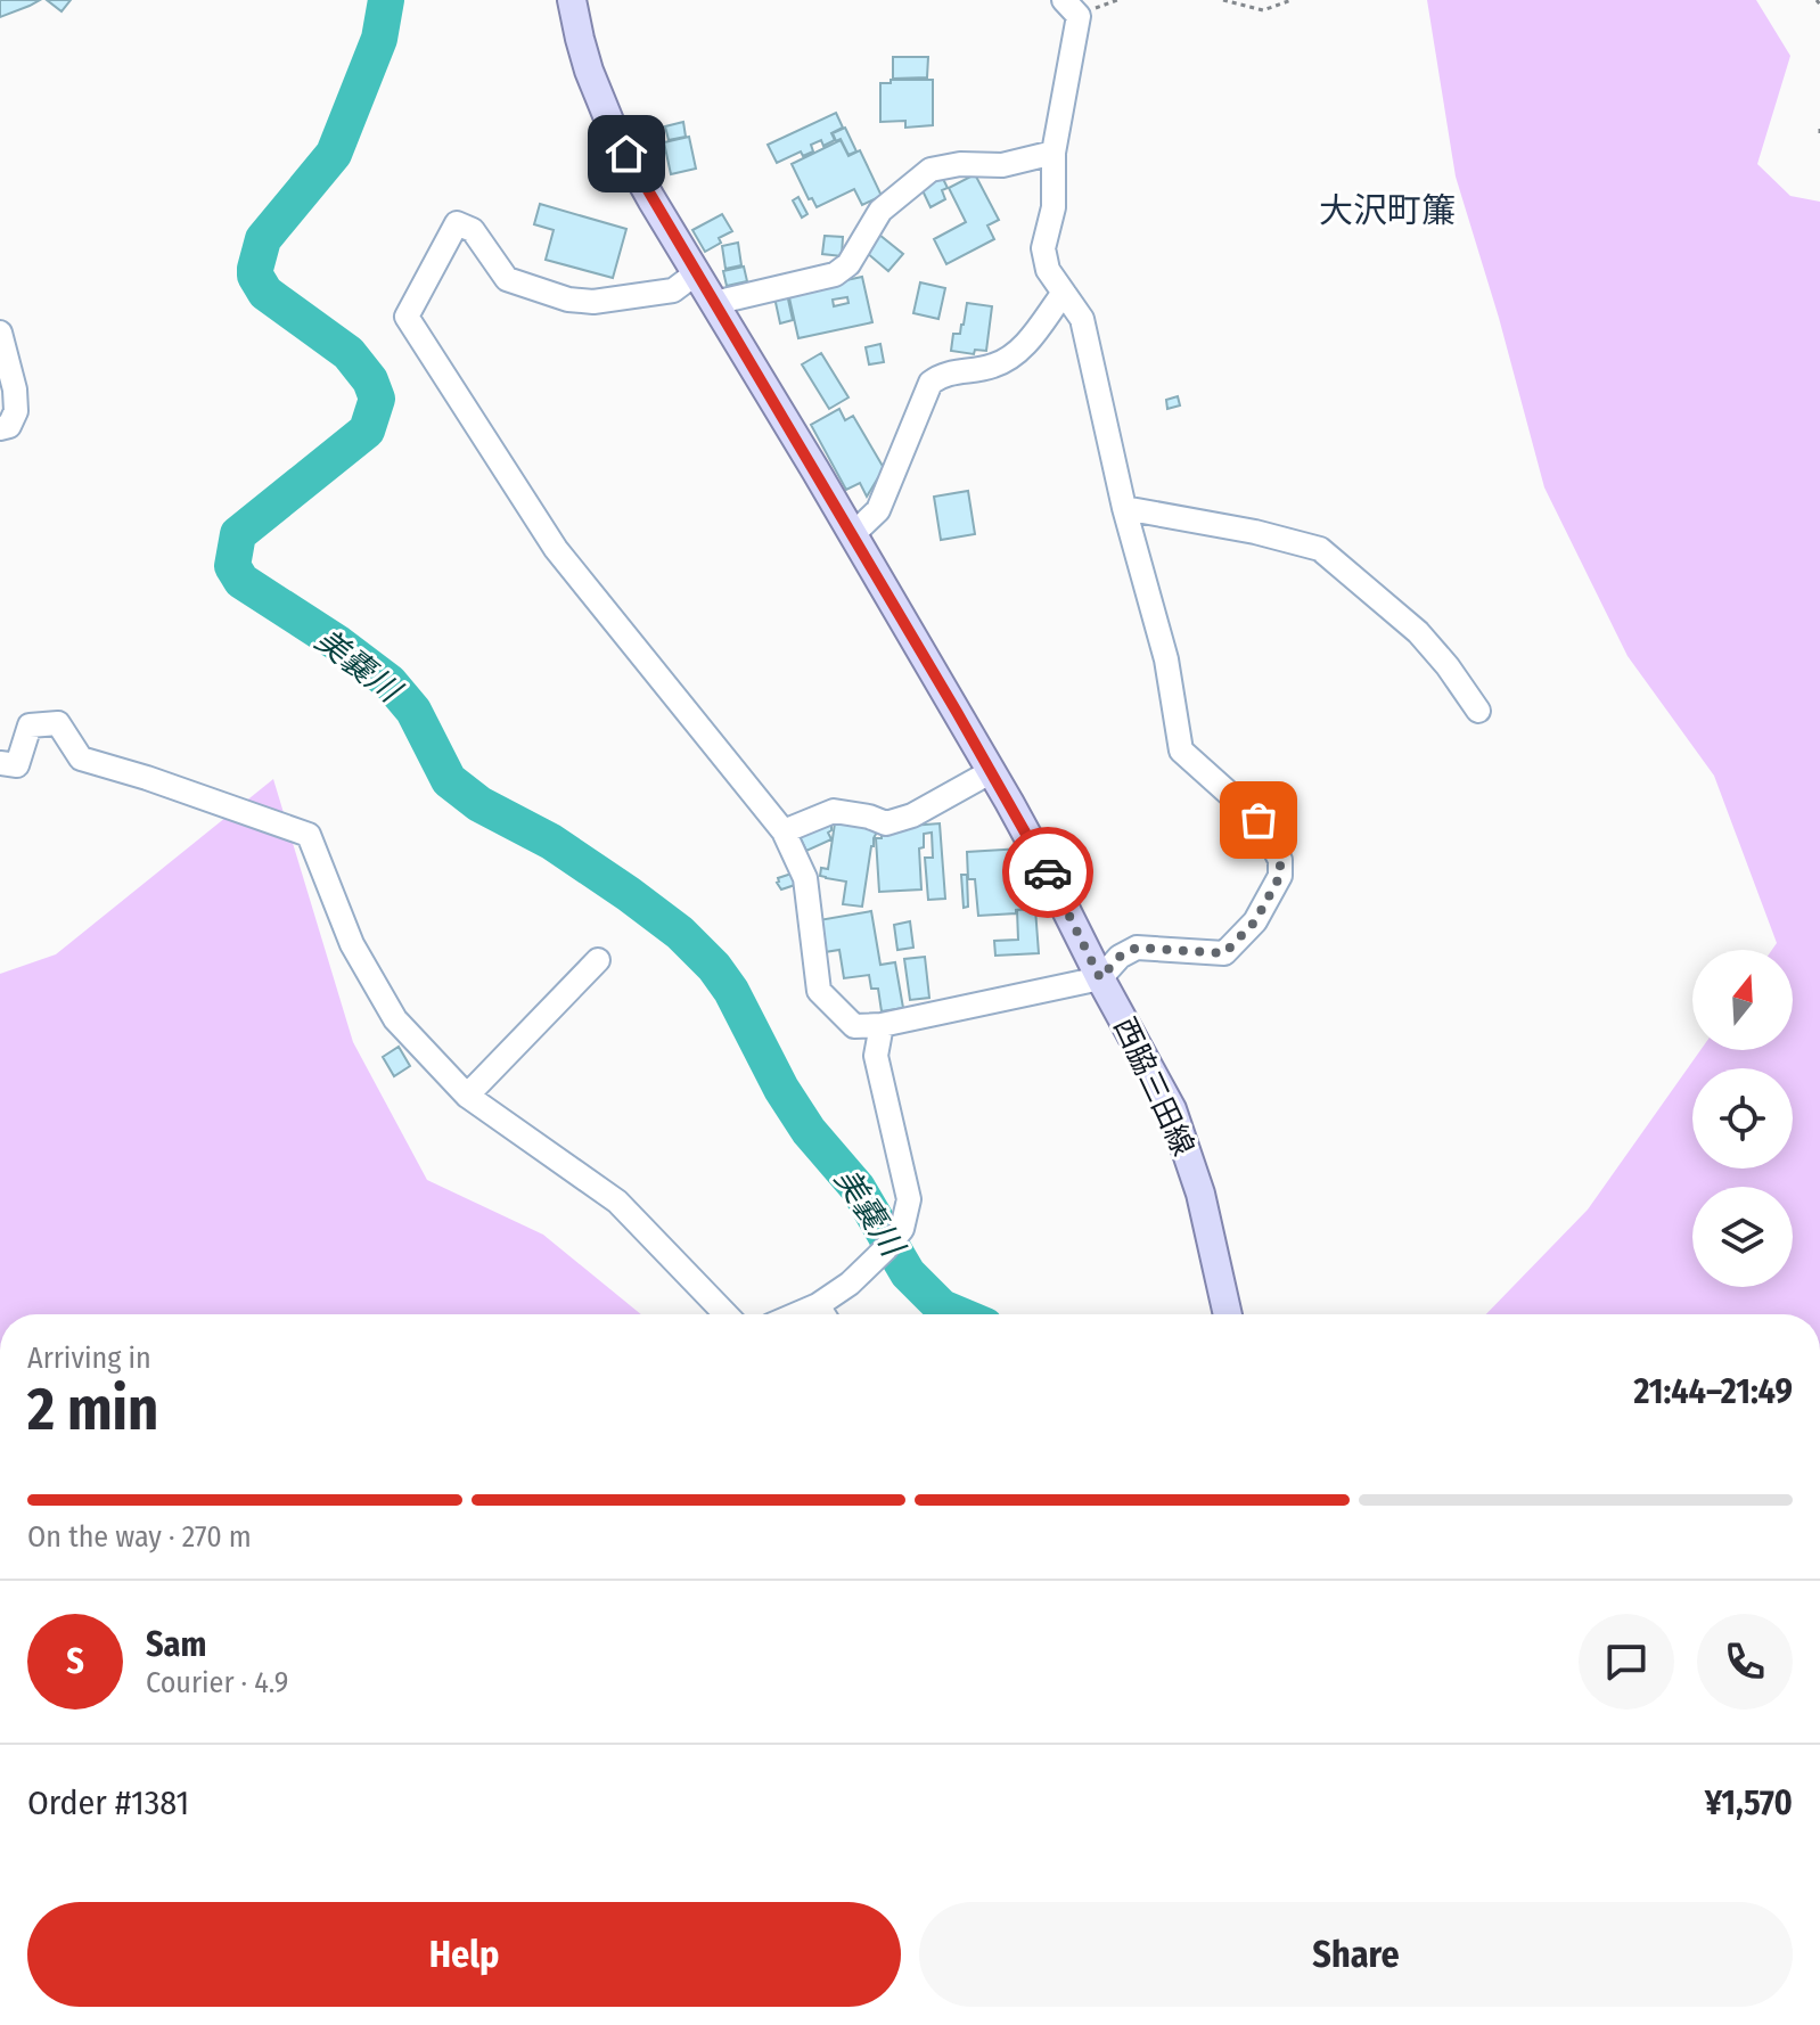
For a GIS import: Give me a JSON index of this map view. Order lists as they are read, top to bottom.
{
  "streets": {
    "main road": ["西脇三田線"]
  },
  "districts": ["大沢町簾"],
  "water": ["美嚢川"],
  "north": "top",
  "page": {
    "heading": ["2 min", "Arriving in", "21:44–21:49"],
    "panel": [
      "Sam",
      "Courier · 4.9",
      "Order #1381",
      "¥1,570"
    ],
    "bar": "On the way · 270 m",
    "round": "S",
    "buttons": ["Help", "Share"]
  }
}
